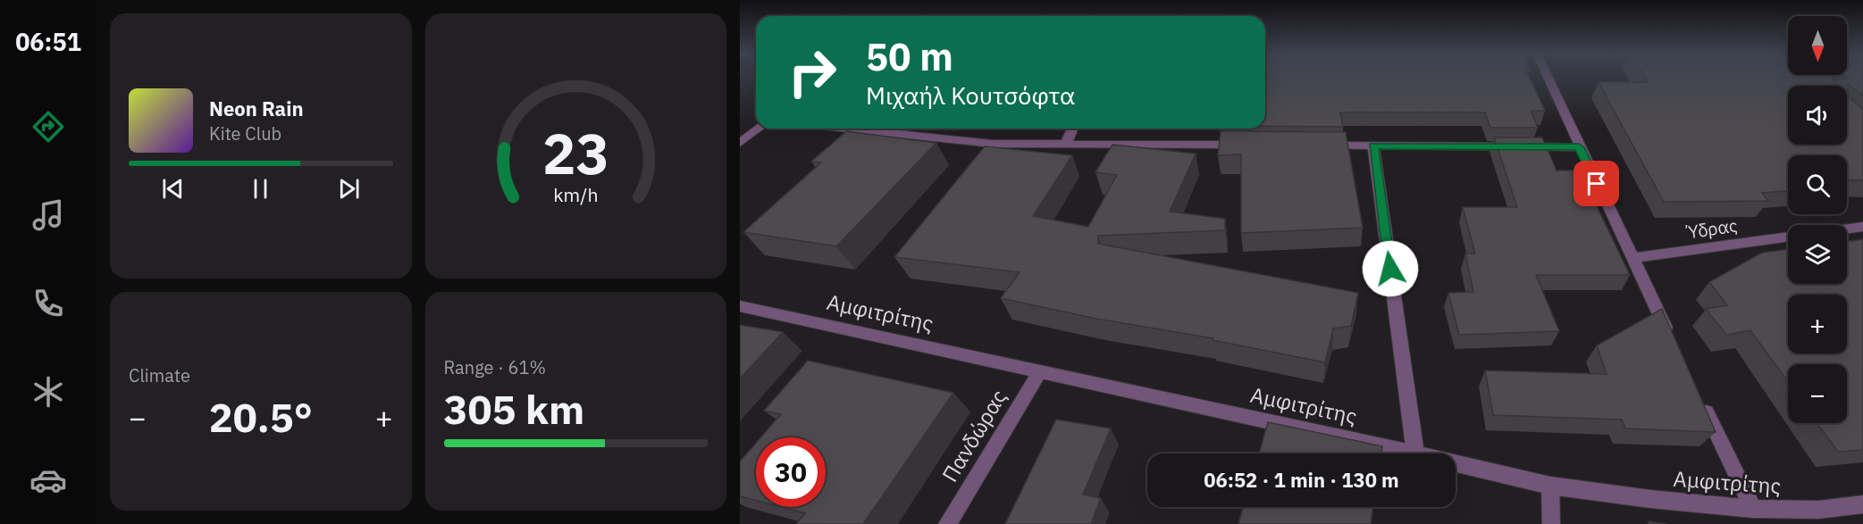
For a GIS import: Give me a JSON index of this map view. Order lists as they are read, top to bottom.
{
  "streets": {
    "street": ["Ύδρας", "Αμφιτρίτης", "Πανδώρας"]
  },
  "crossings": [
    ["Αμφιτρίτης", "Πανδώρας"]
  ],
  "north": "bottom",
  "page": {
    "tabs": "06:51",
    "map_buttons": ["+", "−"],
    "turn": ["50 m", "Μιχαήλ Κουτσόφτα"],
    "song": ["Neon Rain", "Kite Club"],
    "tile": [
      "Climate",
      ["Range · 61%", "305 km"]
    ],
    "heat": ["−", "20.5°", "+"],
    "limit": "30",
    "trip": "06:52 · 1 min · 130 m",
    "gauge": ["23", "km/h"]
  }
}
